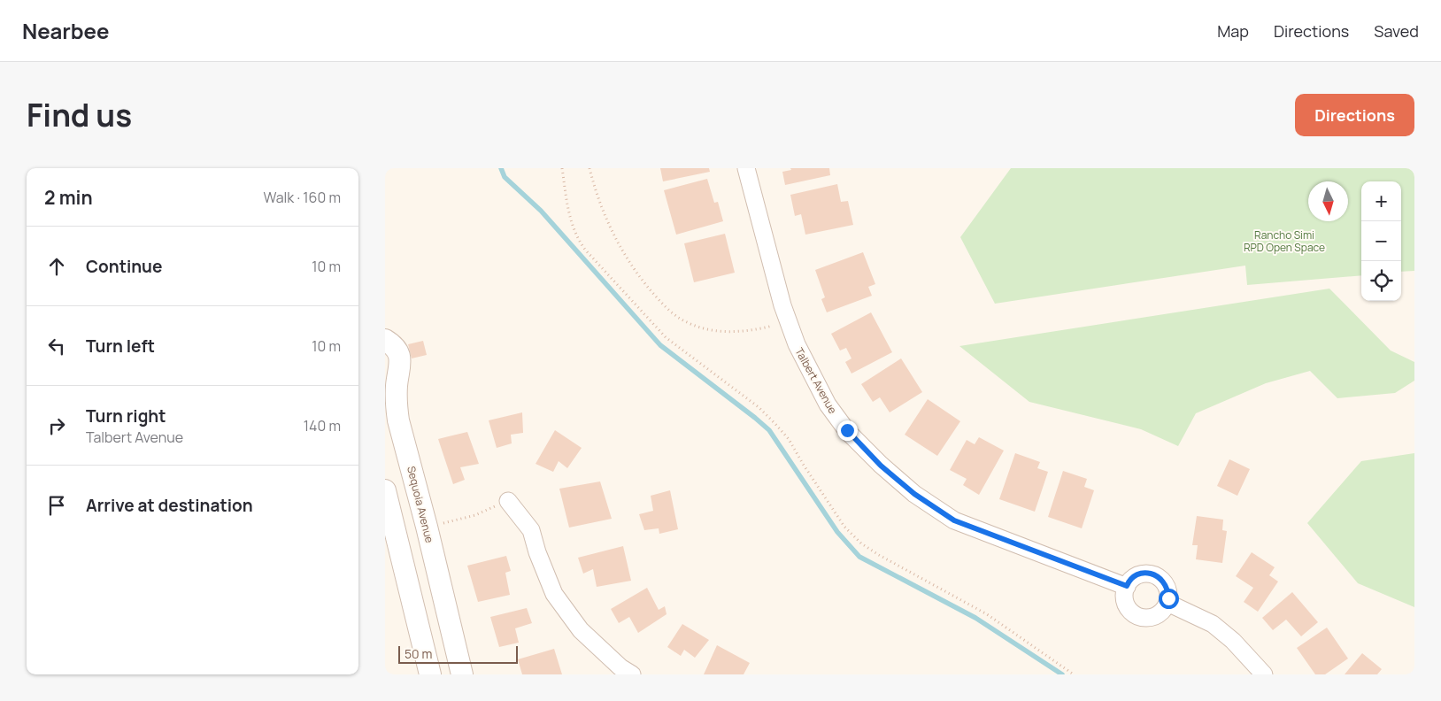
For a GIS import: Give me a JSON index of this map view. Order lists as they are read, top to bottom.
{
  "streets": {
    "street": ["Talbert Avenue", "Sequoia Avenue"]
  },
  "parks": ["Rancho Simi RPD Open Space"],
  "scale_bar": "50 m",
  "north": "bottom",
  "page": {
    "header": "Nearbee",
    "nav": ["Map", "Directions", "Saved"],
    "title": "Find us",
    "buttons": "Directions",
    "heading": ["2 min", "Walk · 160 m"],
    "map_buttons": ["+", "−"],
    "list": [
      ["Continue", "10 m"],
      ["Turn left", "10 m"],
      ["Turn right", "Talbert Avenue", "140 m"],
      "Arrive at destination"
    ],
    "scale": "50 m"
  }
}
